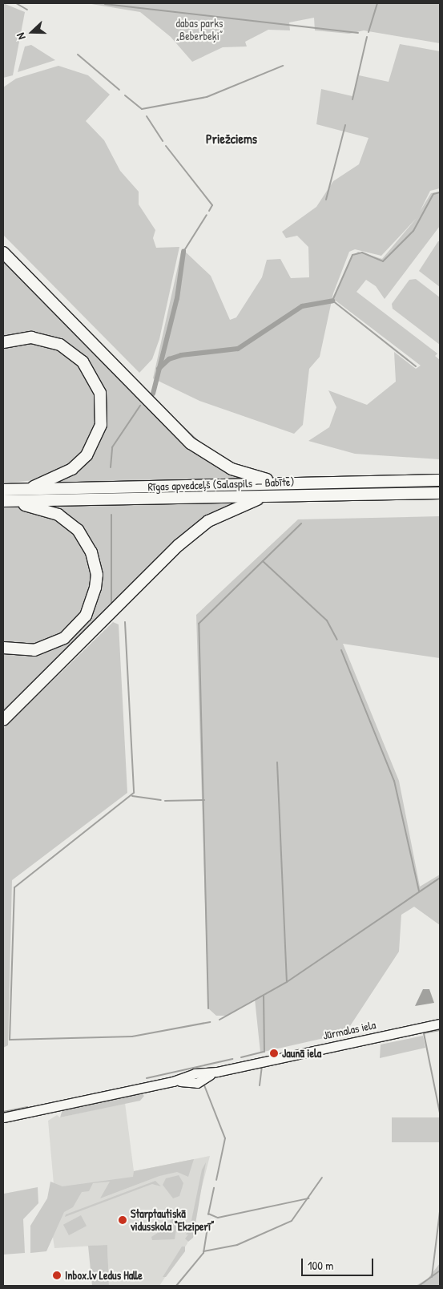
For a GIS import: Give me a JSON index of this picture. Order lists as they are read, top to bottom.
{
  "streets": {
    "highway": ["Rīgas apvedceļš (Salaspils — Babīte)"],
    "main road": ["Jūrmalas iela"]
  },
  "districts": ["Priežciems"],
  "parks": ["dabas parks „Beberbeķi”"],
  "places": ["Jaunā iela", "Starptautiskā vidusskola “Ekziperī”", "Inbox.lv Ledus Halle"],
  "scale_bar": "100 m",
  "north": "left"
}
